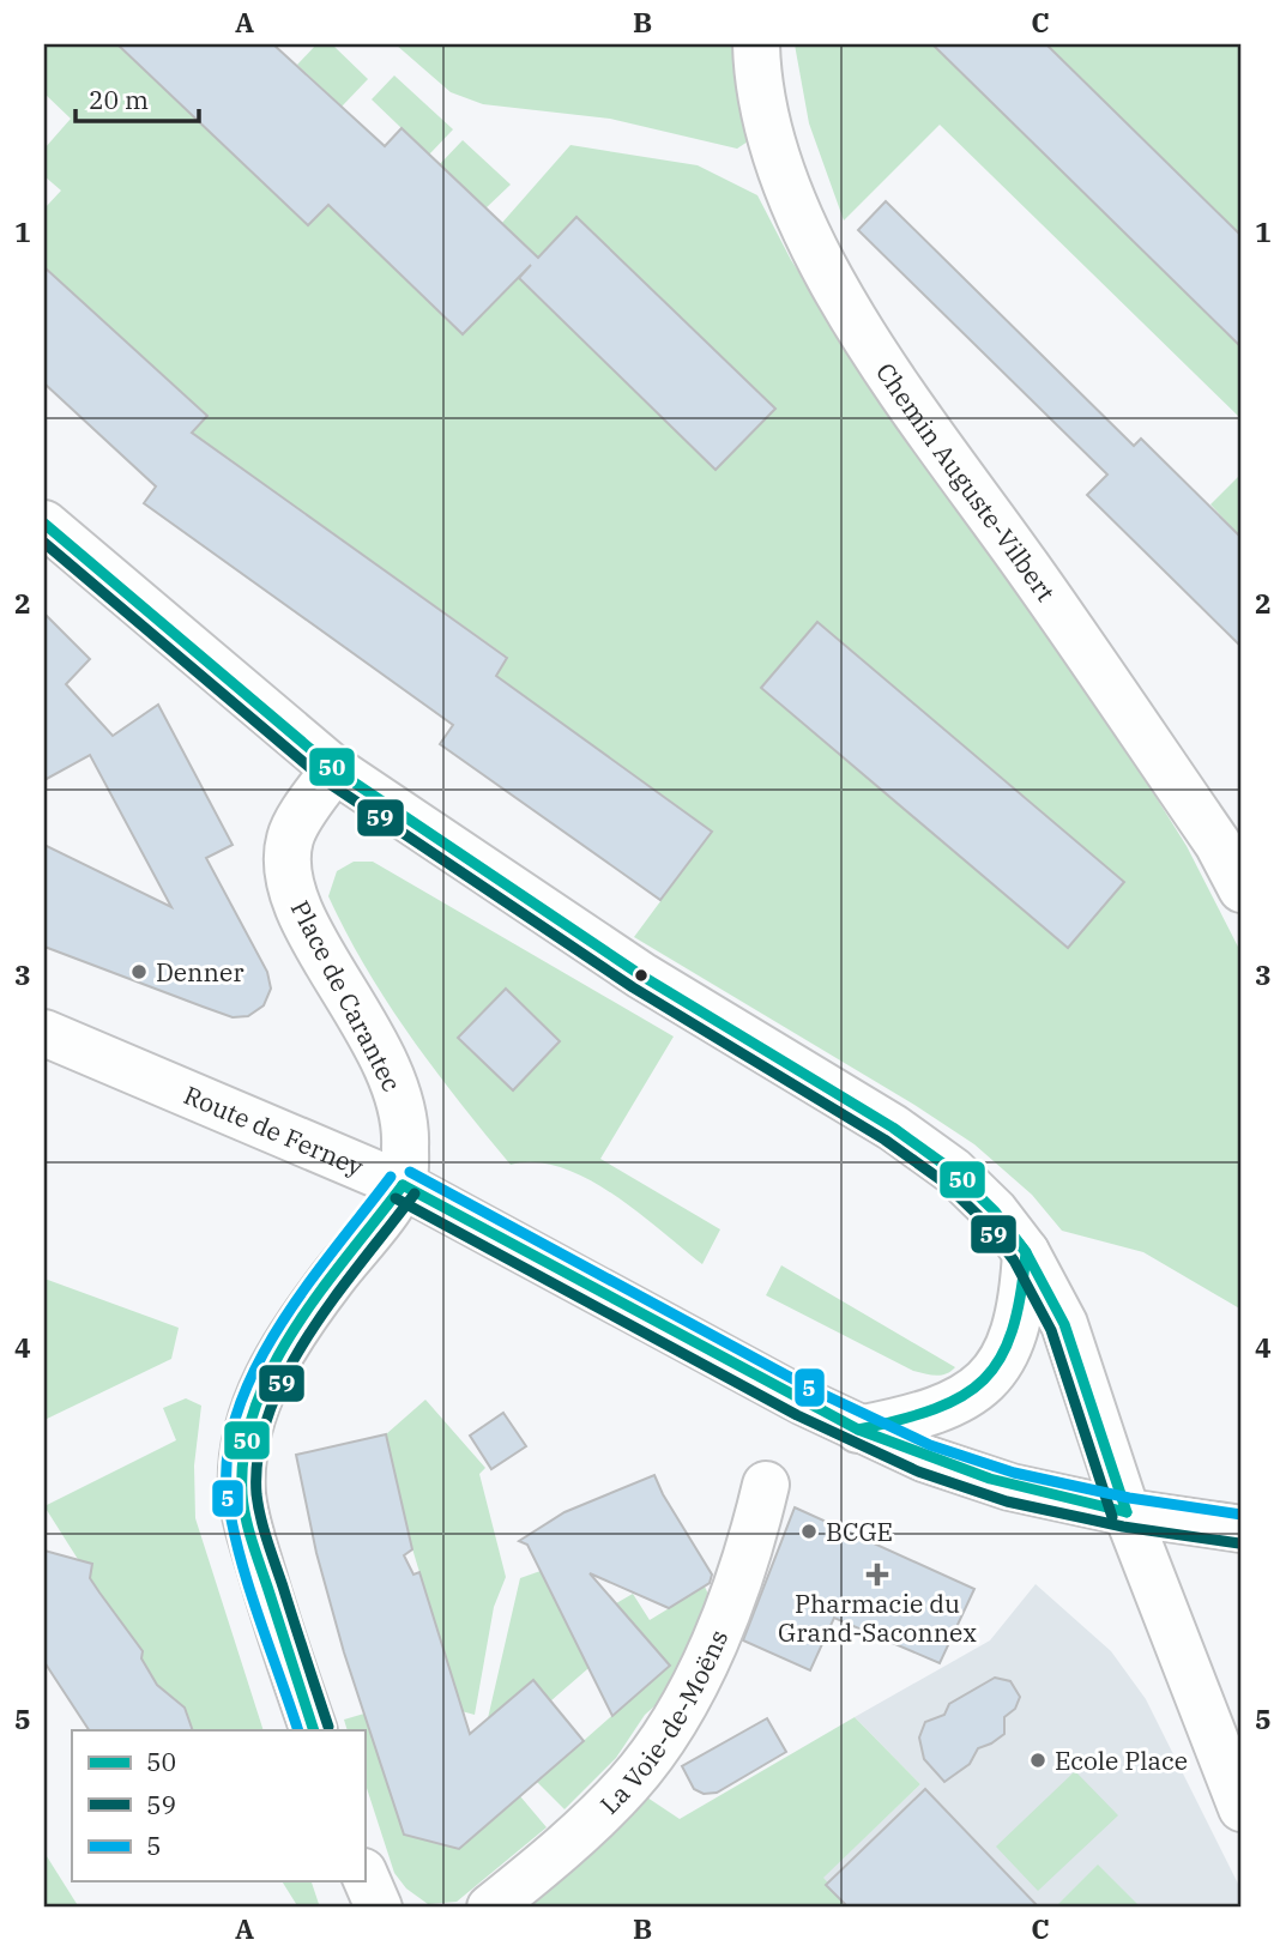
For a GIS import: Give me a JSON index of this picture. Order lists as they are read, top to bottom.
{
  "streets": {
    "street": [
      "Chemin Auguste-Vilbert",
      "Place de Carantec",
      "Route de Ferney",
      "La Voie-de-Moëns"
    ]
  },
  "crossings": [
    ["Place de Carantec", "Route de Ferney"]
  ],
  "places": {
    "other": ["Denner", "BCGE", "Ecole Place"],
    "health": ["Pharmacie du Grand-Saconnex"]
  },
  "lines": ["transit line 50", "transit line 59", "transit line 5"],
  "legend": ["50", "59", "5"],
  "scale_bar": "20 m",
  "grid": {
    "columns": ["A", "B", "C"],
    "rows": [
      "1",
      "2",
      "3",
      "4",
      "5"
    ]
  }
}
